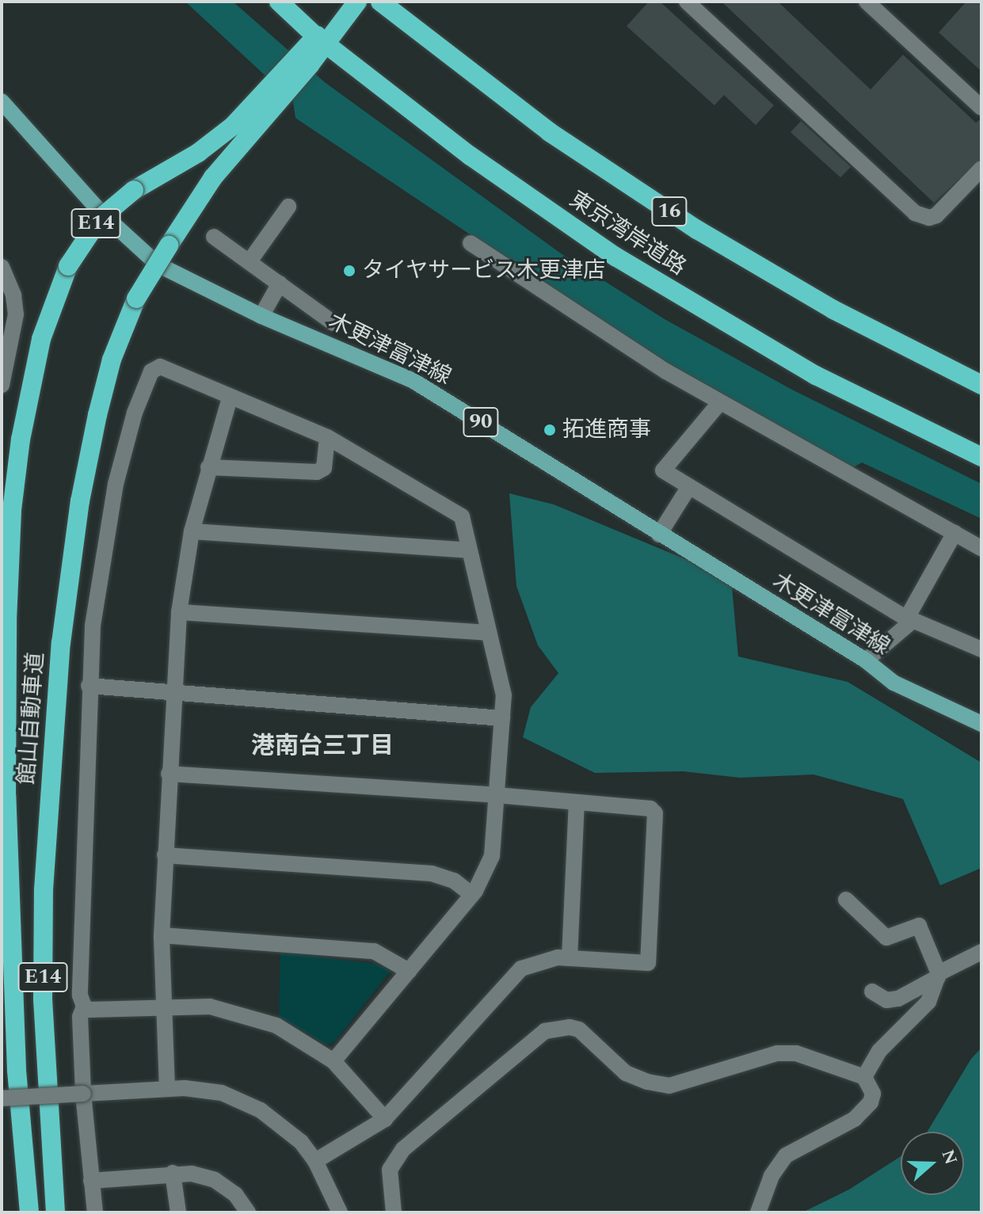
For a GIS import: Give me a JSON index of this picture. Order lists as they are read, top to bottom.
{
  "streets": {
    "highway": [
      "16",
      "E14",
      "東京湾岸道路",
      "館山自動車道"
    ],
    "main road": ["木更津富津線", "90"]
  },
  "districts": ["港南台三丁目"],
  "places": ["タイヤサービス木更津店", "拓進商事"],
  "north": "right"
}
